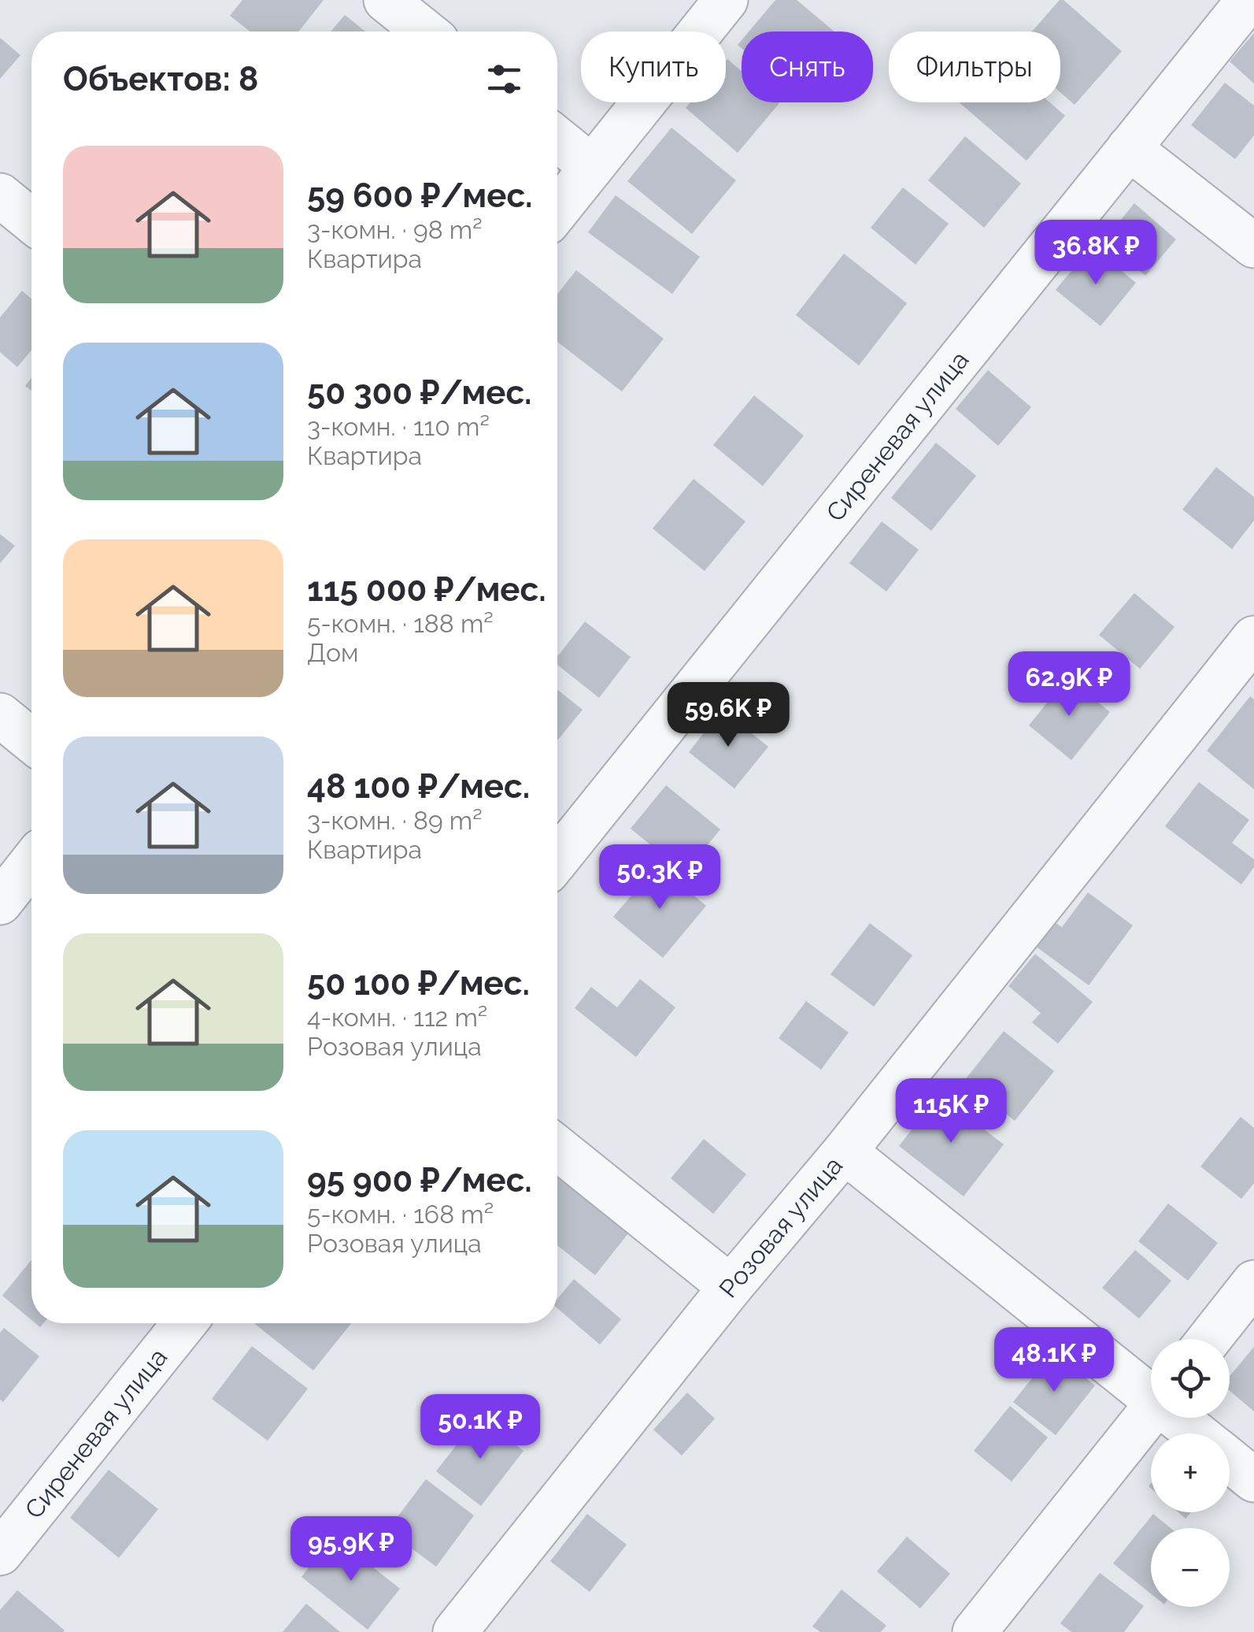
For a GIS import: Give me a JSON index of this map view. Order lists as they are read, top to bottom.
{
  "streets": {
    "street": ["Сиреневая улица", "Розовая улица"]
  },
  "page": {
    "chip": ["Купить", "Снять", "Фильтры"],
    "heading": "Объектов: 8",
    "list": [
      {
        "name": "59 600 ₽/мес.",
        "note": "3-комн. · 98 m² · Квартира"
      },
      {
        "name": "50 300 ₽/мес.",
        "note": "3-комн. · 110 m² · Квартира"
      },
      {
        "name": "115 000 ₽/мес.",
        "note": "5-комн. · 188 m² · Дом"
      },
      {
        "name": "48 100 ₽/мес.",
        "note": "3-комн. · 89 m² · Квартира"
      },
      {
        "name": "50 100 ₽/мес.",
        "note": "4-комн. · 112 m² · Розовая улица"
      },
      {
        "name": "95 900 ₽/мес.",
        "note": "5-комн. · 168 m² · Розовая улица"
      }
    ],
    "price": [
      "36.8K ₽",
      "62.9K ₽",
      "59.6K ₽",
      "50.3K ₽",
      "115K ₽",
      "48.1K ₽",
      "50.1K ₽",
      "95.9K ₽"
    ],
    "map_buttons": ["+", "−"]
  }
}
